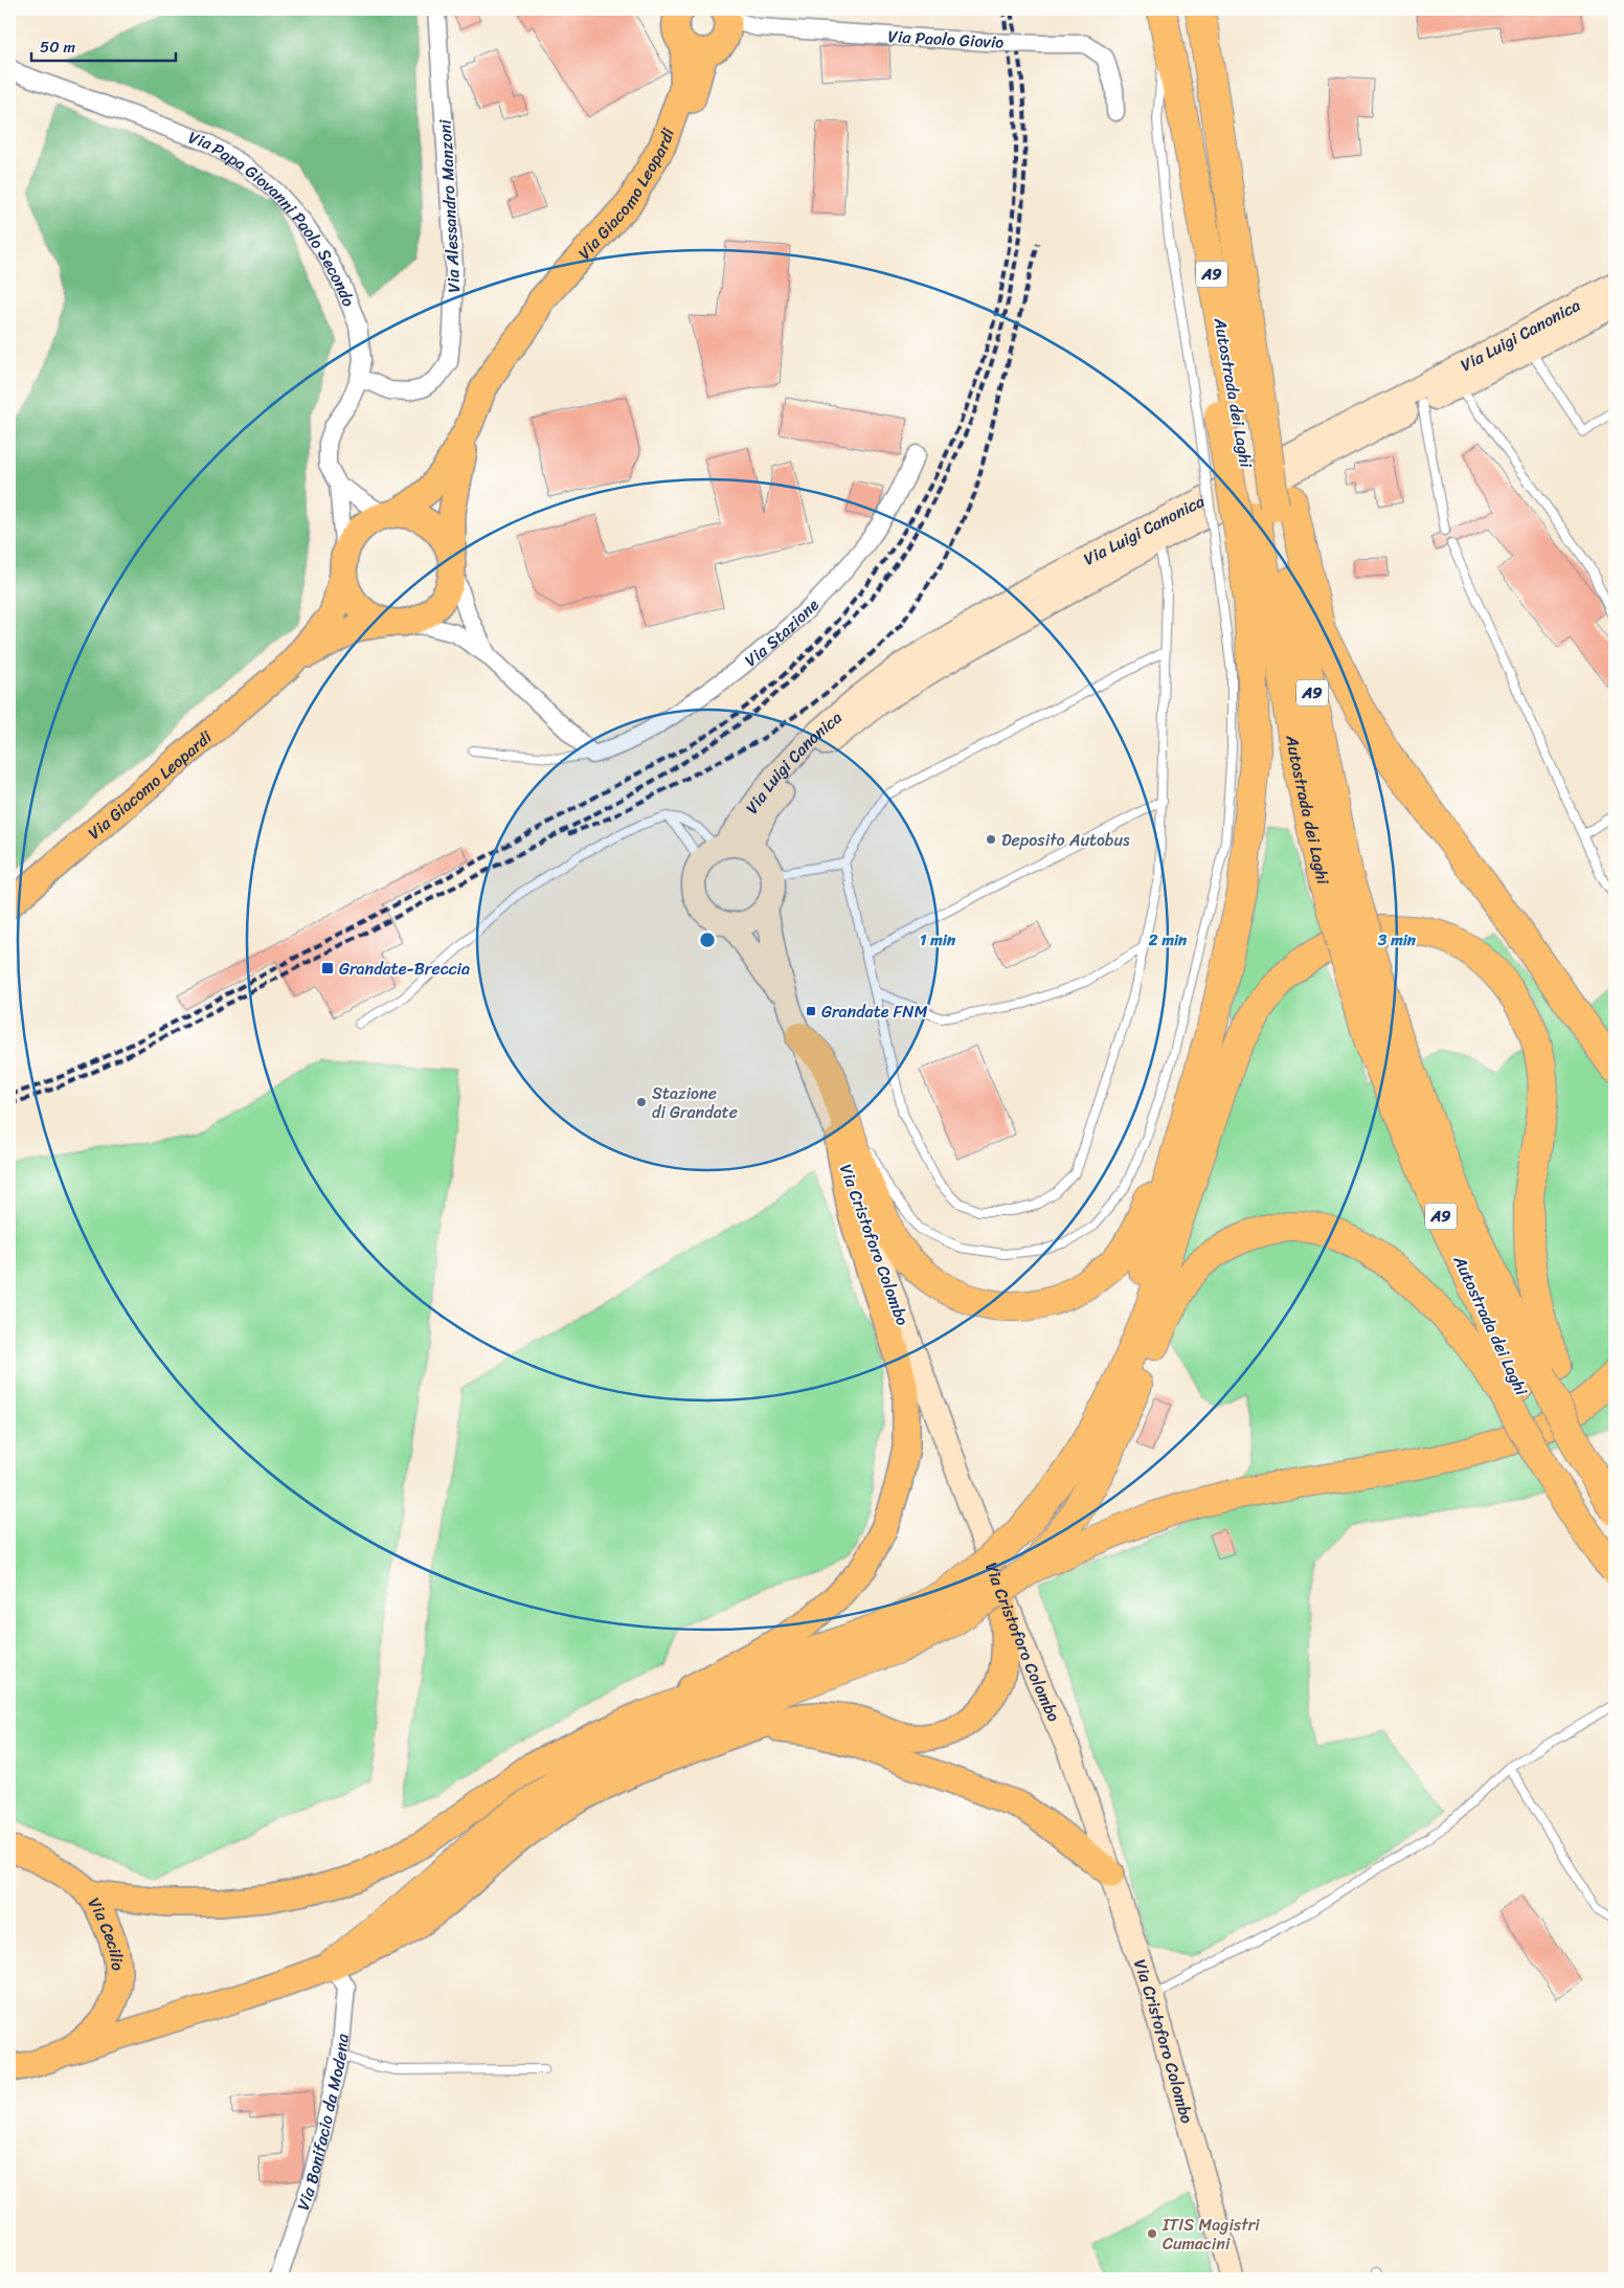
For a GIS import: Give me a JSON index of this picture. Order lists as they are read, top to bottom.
{
  "streets": {
    "highway": ["A9", "Autostrada dei Laghi"],
    "main road": ["Via Giacomo Leopardi", "Via Cecilio"],
    "street": [
      "Via Paolo Giovio",
      "Via Alessandro Manzoni",
      "Via Papa Giovanni Paolo Secondo",
      "Via Luigi Canonica",
      "Via Stazione",
      "Via Cristoforo Colombo",
      "Via Bonifacio da Modena"
    ]
  },
  "crossings": [
    ["Via Giacomo Leopardi", "Via Papa Giovanni Paolo Secondo"],
    ["Via Alessandro Manzoni", "Via Papa Giovanni Paolo Secondo"],
    ["Via Luigi Canonica", "Via Cristoforo Colombo"]
  ],
  "places": {
    "other": ["Deposito Autobus", "Stazione di Grandate", "ITIS Magistri Cumacini"],
    "transit": ["Grandate-Breccia", "Grandate FNM"]
  },
  "scale_bar": "50 m",
  "rings": ["1 min", "2 min", "3 min"]
}
